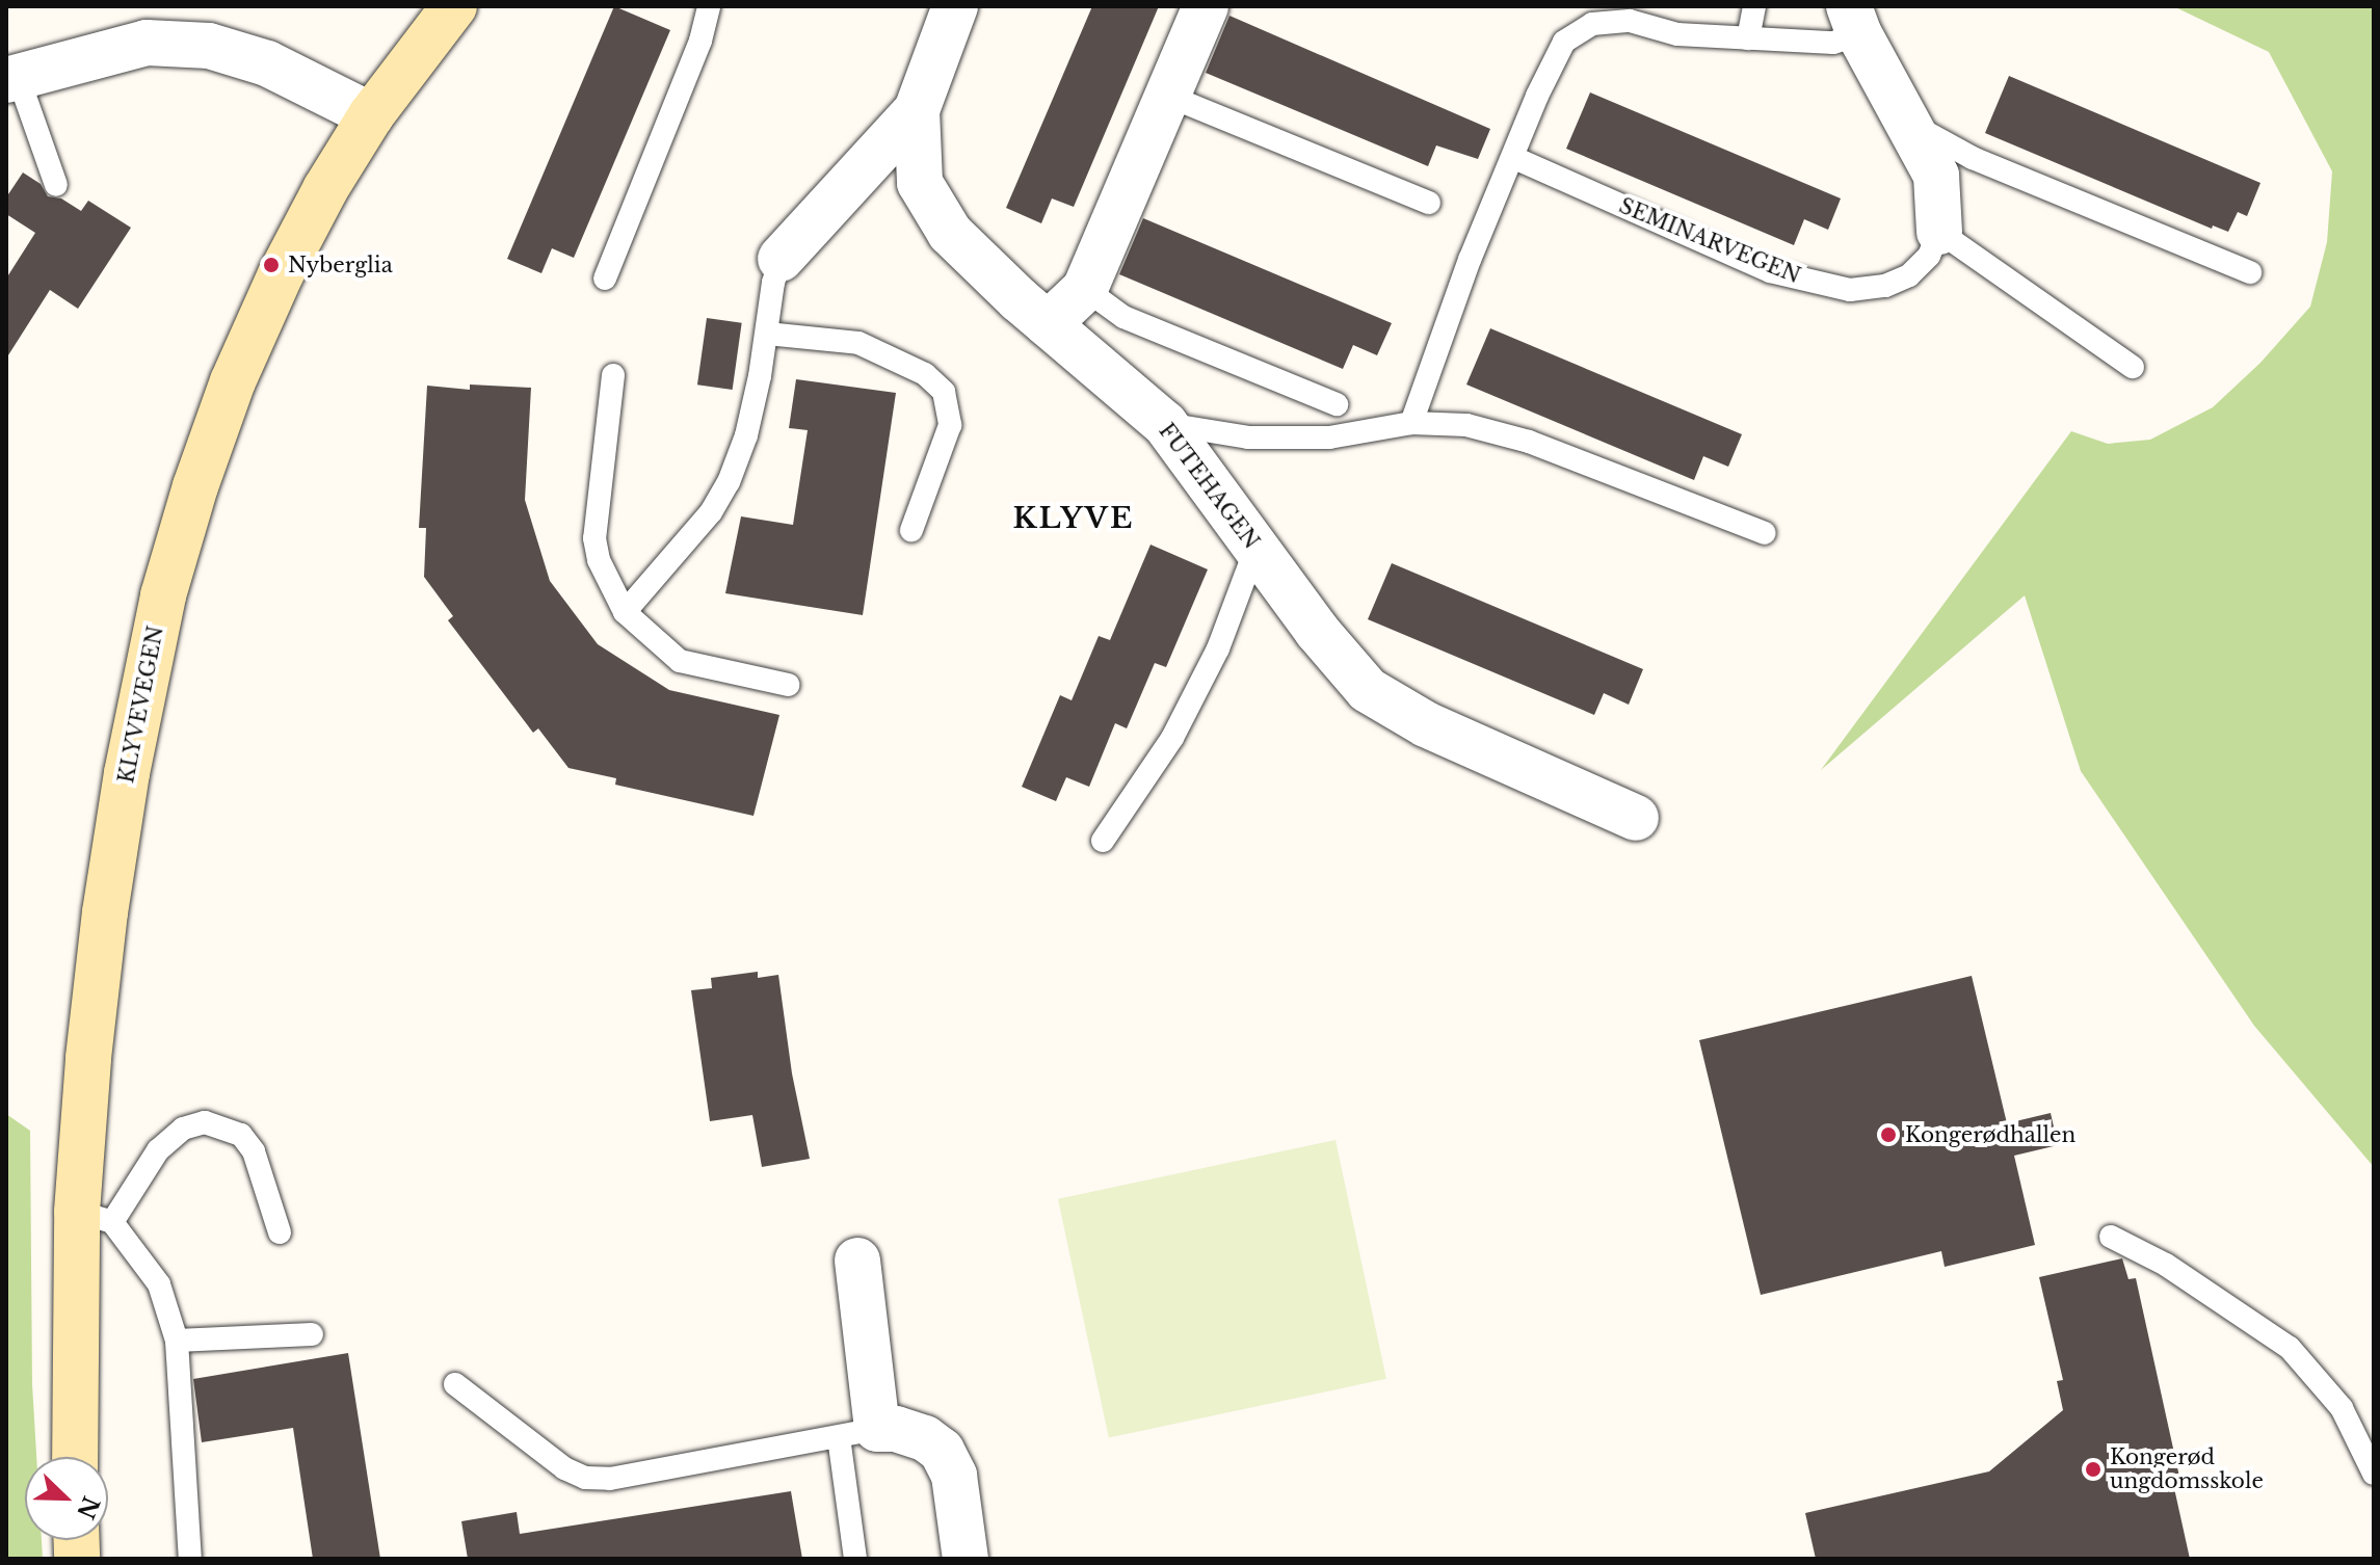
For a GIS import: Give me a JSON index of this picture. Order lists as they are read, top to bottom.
{
  "streets": {
    "main road": ["KLYVEVEGEN"],
    "street": ["FUTEHAGEN"],
    "lane": ["SEMINARVEGEN"]
  },
  "districts": ["KLYVE"],
  "places": ["Nyberglia", "Kongerødhallen", "Kongerød ungdomsskole"],
  "north": "bottom right"
}
